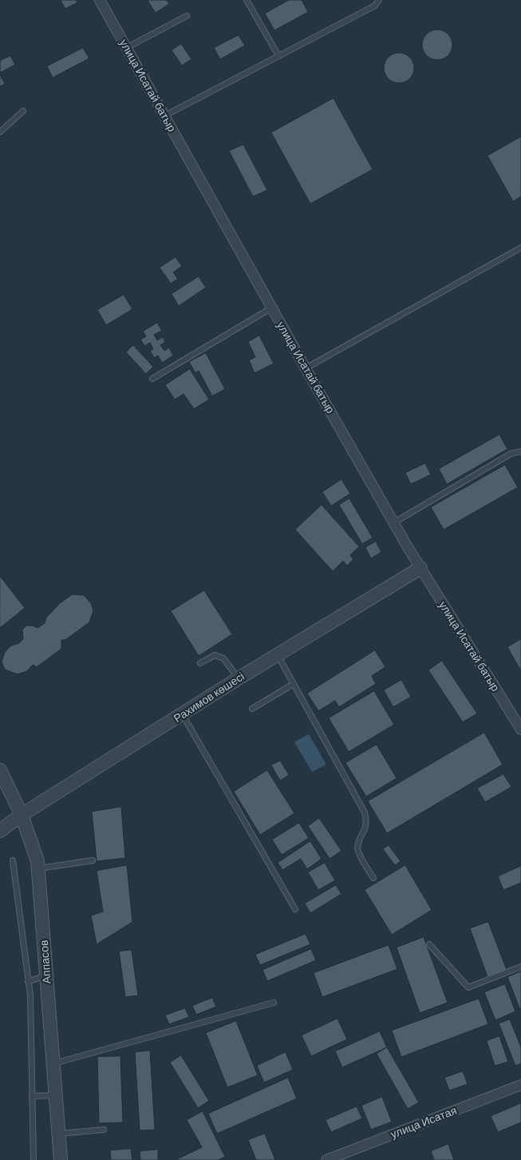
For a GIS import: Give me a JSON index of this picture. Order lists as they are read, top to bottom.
{
  "streets": {
    "street": [
      "улица Исатай батыр",
      "Рахимов көшесі",
      "Аппасов",
      "улица Исатая"
    ]
  },
  "crossings": [
    ["улица Исатай батыр", "Рахимов көшесі"],
    ["Рахимов көшесі", "Аппасов"]
  ]
}
